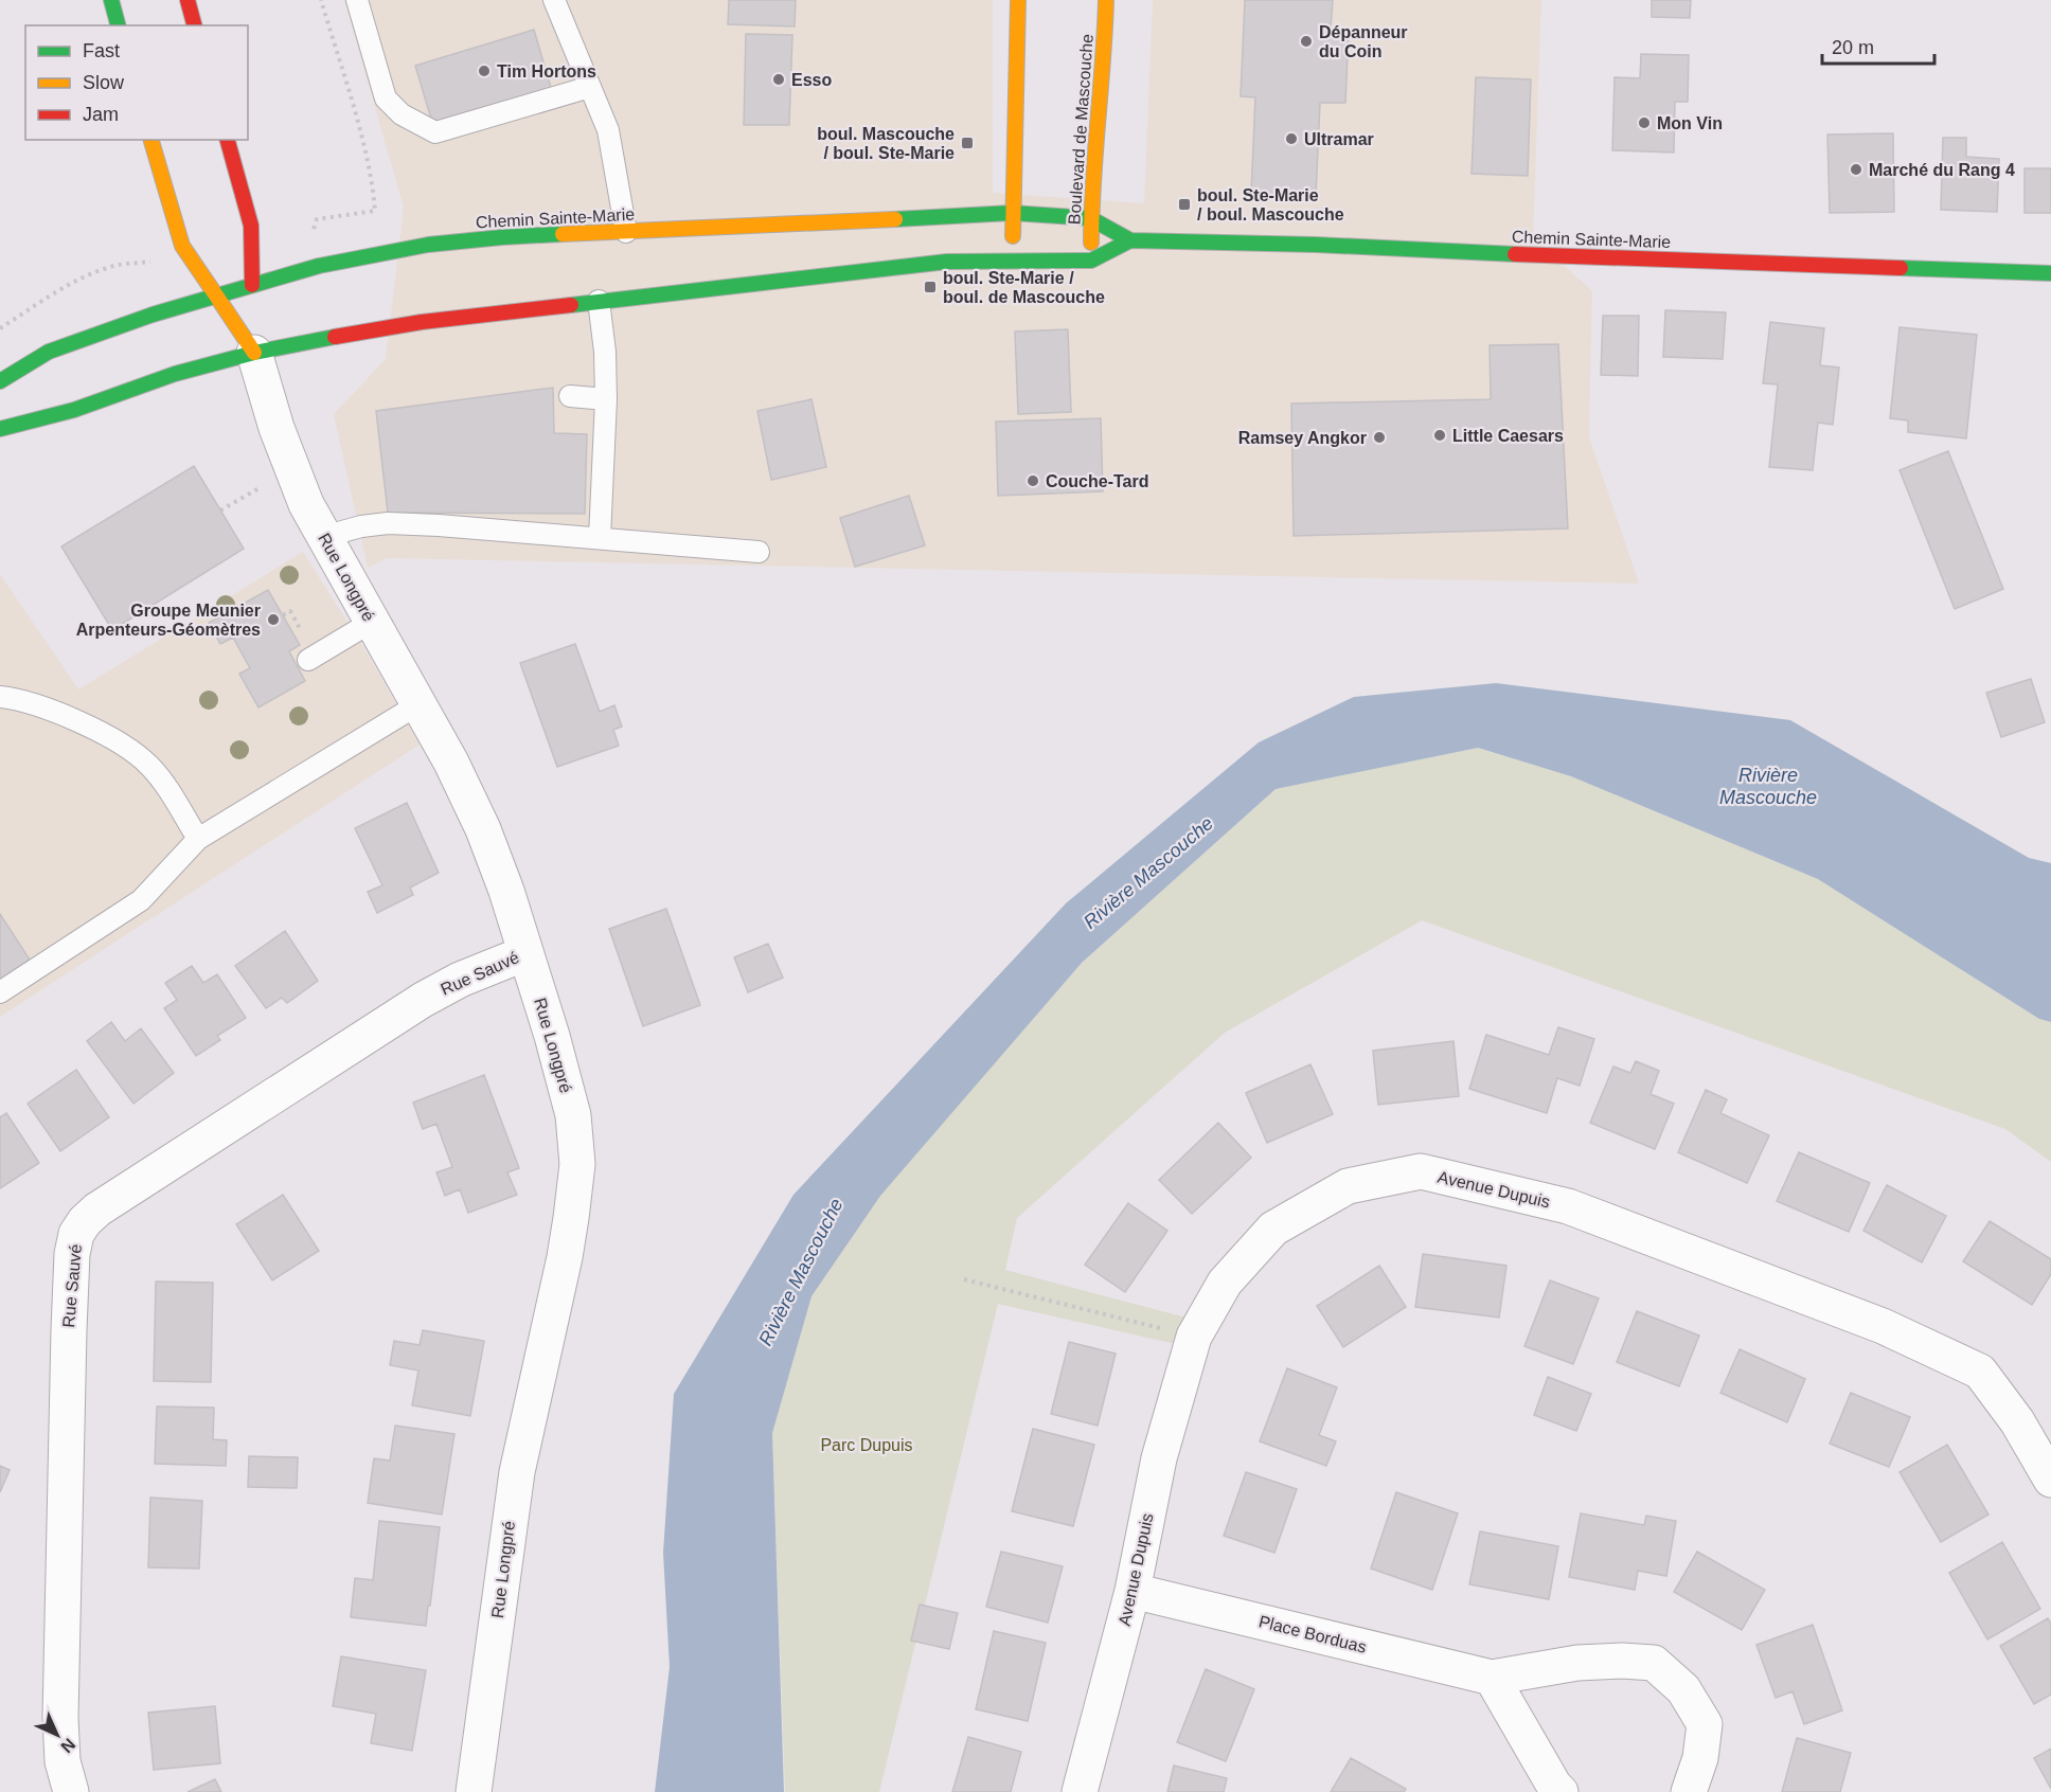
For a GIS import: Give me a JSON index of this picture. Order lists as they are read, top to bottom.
{
  "streets": {
    "main road": ["Boulevard de Mascouche", "Chemin Sainte-Marie", "Rue Longpré"],
    "street": ["Rue Sauvé", "Avenue Dupuis", "Place Borduas"]
  },
  "crossings": [
    ["Boulevard de Mascouche", "Chemin Sainte-Marie"],
    ["Chemin Sainte-Marie", "Rue Longpré"],
    ["Rue Longpré", "Rue Sauvé"],
    ["Avenue Dupuis", "Place Borduas"]
  ],
  "water": ["Rivière Mascouche"],
  "parks": ["Parc Dupuis"],
  "places": {
    "other": [
      "Dépanneur du Coin",
      "Tim Hortons",
      "Esso",
      "Mon Vin",
      "Ultramar",
      "Marché du Rang 4",
      "Little Caesars",
      "Ramsey Angkor",
      "Couche-Tard",
      "Groupe Meunier Arpenteurs-Géomètres"
    ],
    "transit": ["boul. Mascouche / boul. Ste-Marie", "boul. Ste-Marie / boul. Mascouche", "boul. Ste-Marie / boul. de Mascouche"]
  },
  "legend": ["Fast", "Slow", "Jam"],
  "scale_bar": "20 m",
  "north": "bottom right"
}
